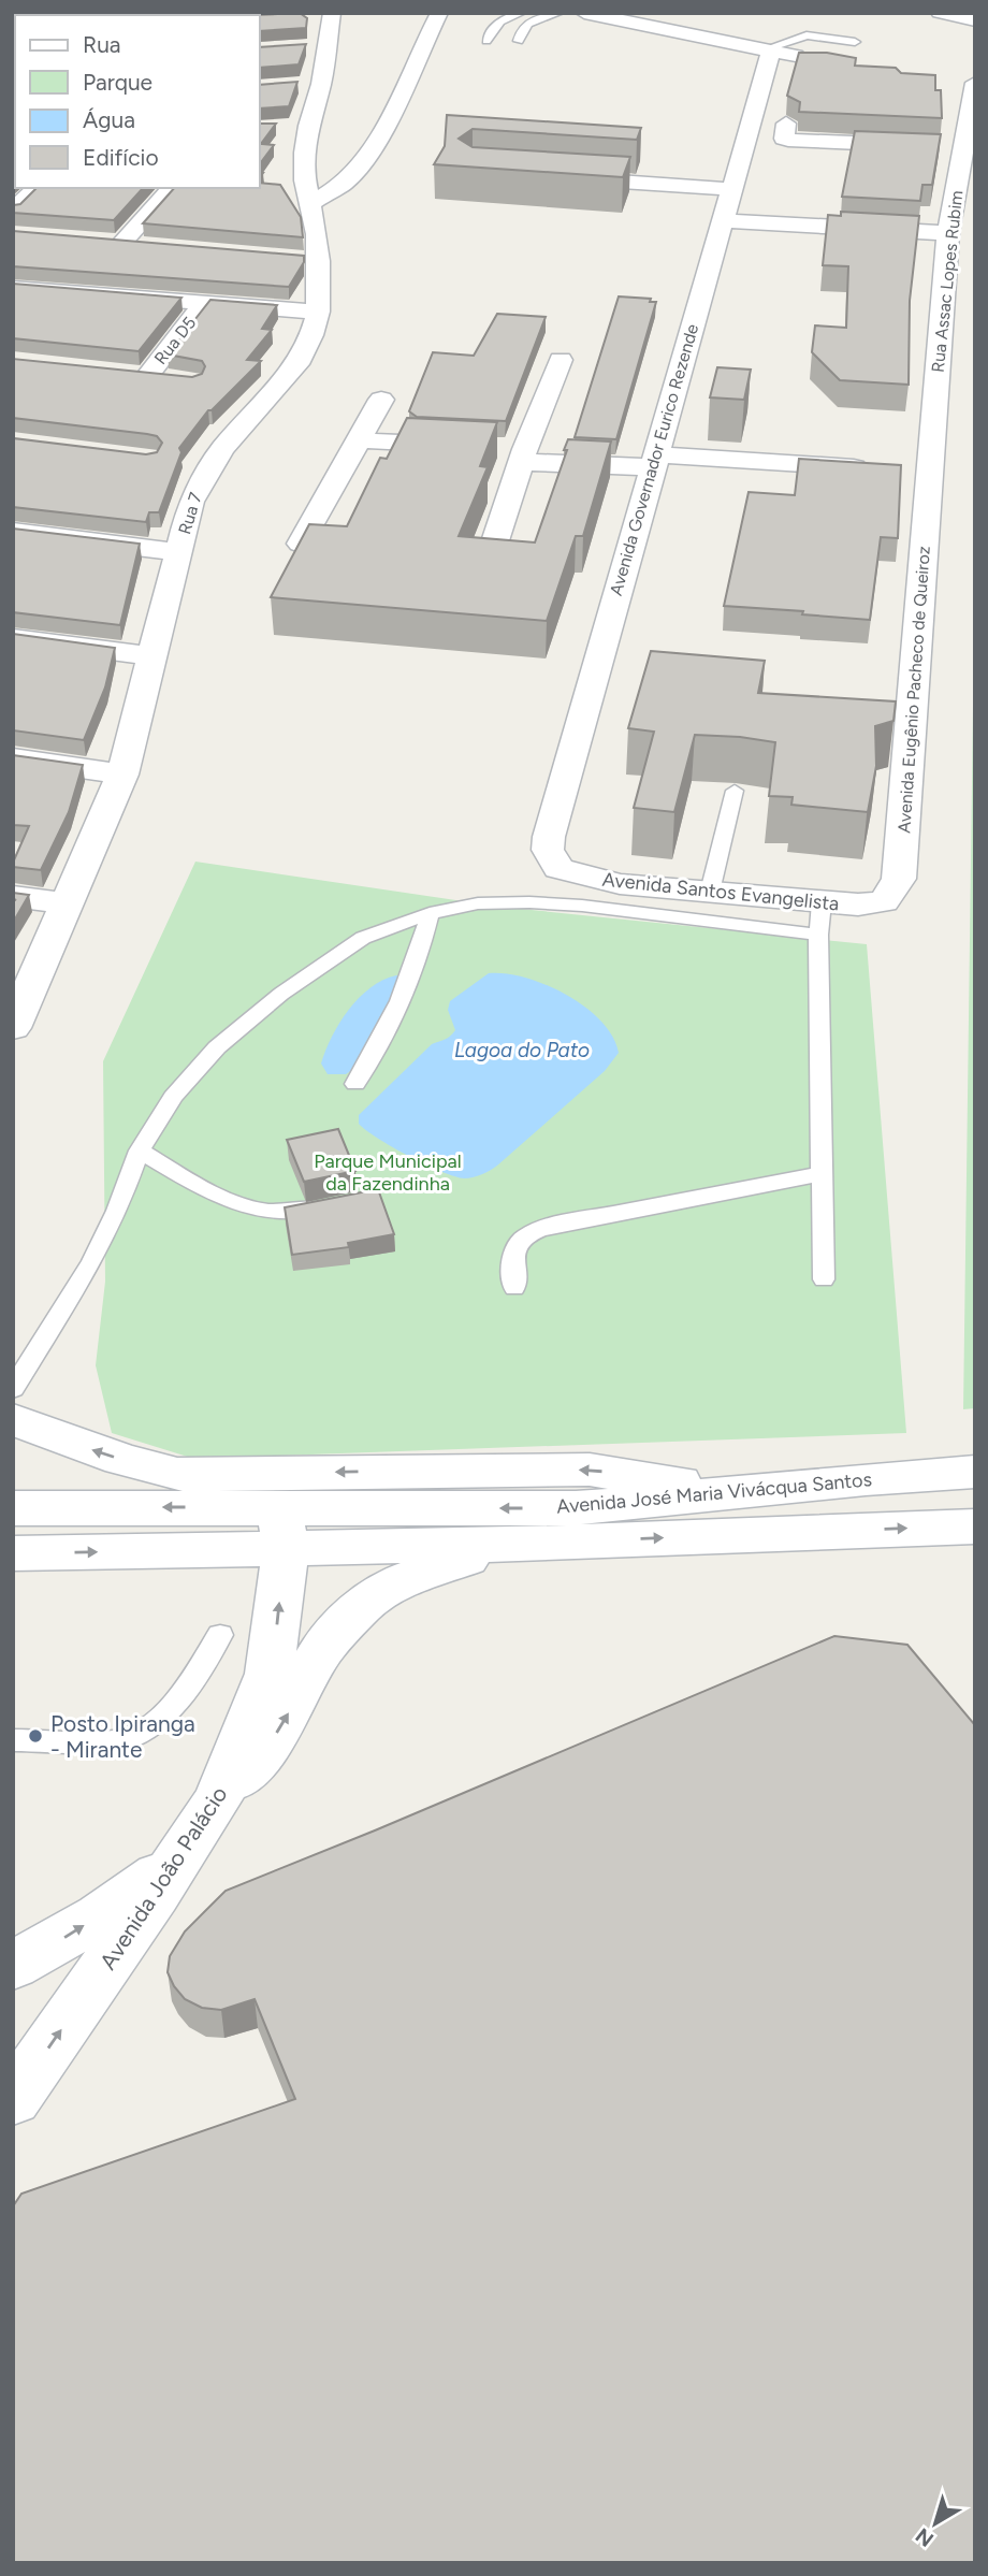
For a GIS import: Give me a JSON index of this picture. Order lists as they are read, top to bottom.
{
  "streets": {
    "street": [
      "Rua Assac Lopes Rubim",
      "Rua D5",
      "Avenida Governador Eurico Rezende",
      "Rua 7",
      "Avenida Eugênio Pacheco de Queiroz",
      "Avenida Santos Evangelista",
      "Avenida José Maria Vivácqua Santos",
      "Avenida João Palácio"
    ]
  },
  "crossings": [
    ["Rua Assac Lopes Rubim", "Avenida Eugênio Pacheco de Queiroz"],
    ["Avenida Governador Eurico Rezende", "Avenida Santos Evangelista"],
    ["Avenida Eugênio Pacheco de Queiroz", "Avenida Santos Evangelista"],
    ["Avenida José Maria Vivácqua Santos", "Avenida João Palácio"]
  ],
  "one_way": ["Avenida João Palácio"],
  "water": ["Lagoa do Pato"],
  "parks": ["Parque Municipal da Fazendinha"],
  "places": ["Posto Ipiranga - Mirante"],
  "legend": [
    "Rua",
    "Parque",
    "Água",
    "Edifício"
  ],
  "north": "bottom left"
}
